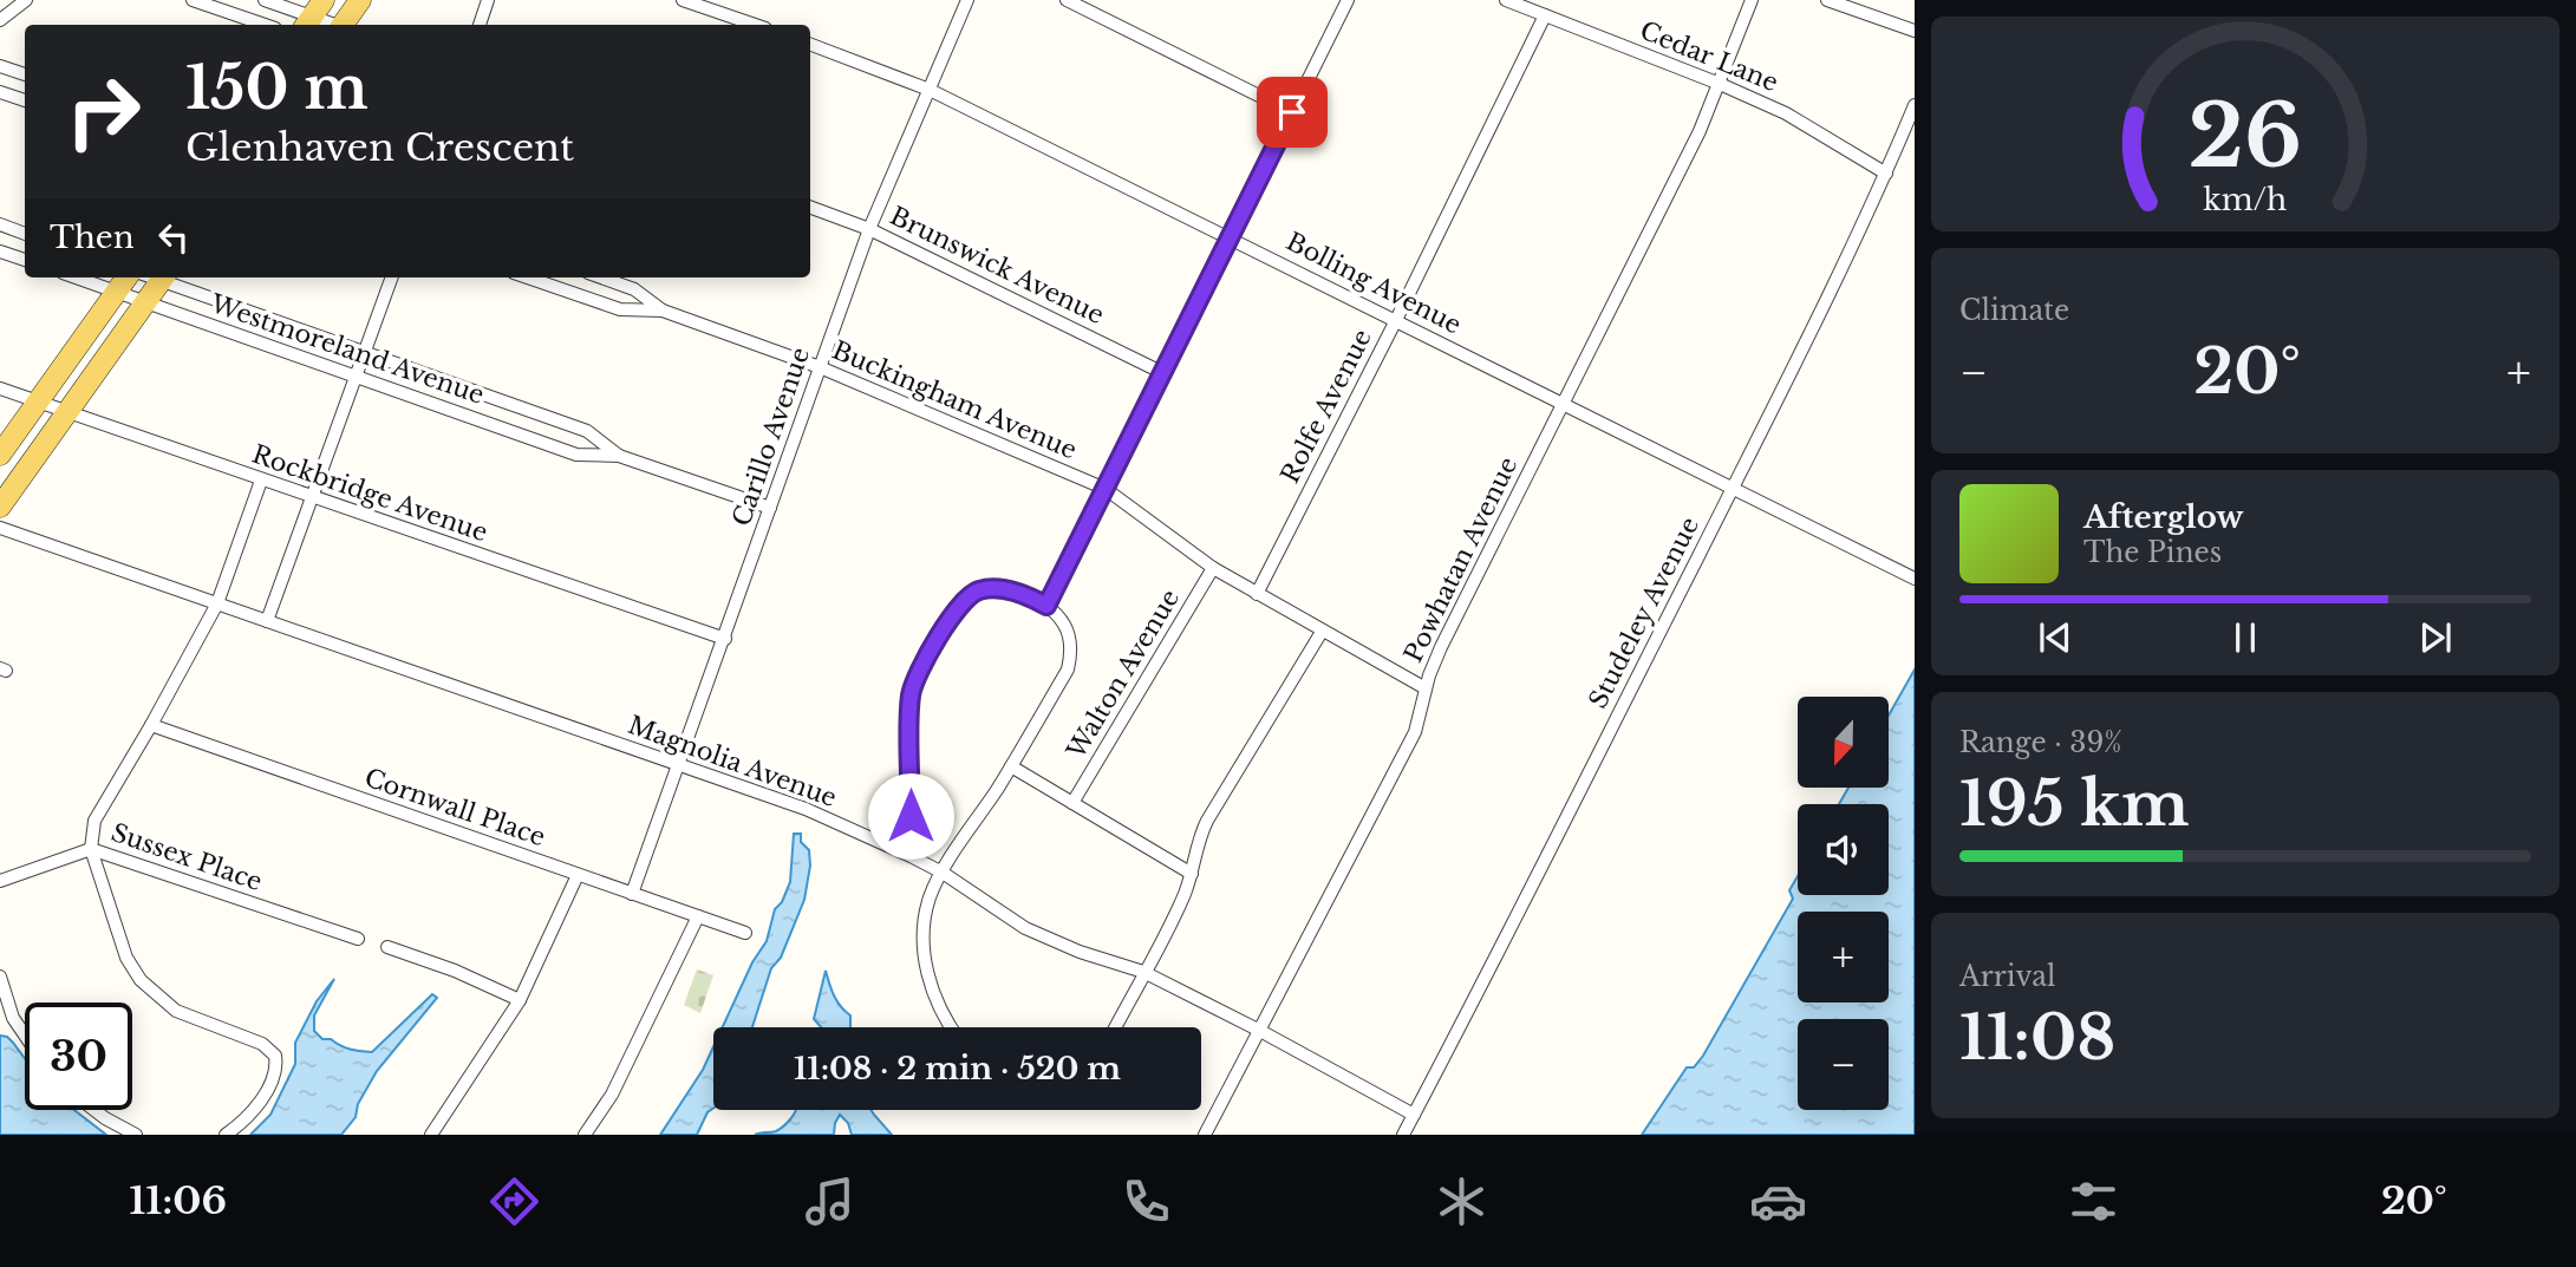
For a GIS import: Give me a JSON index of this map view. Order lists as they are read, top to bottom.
{
  "streets": {
    "street": [
      "Cedar Lane",
      "Brunswick Avenue",
      "Bolling Avenue",
      "Westmoreland Avenue",
      "Buckingham Avenue",
      "Rolfe Avenue",
      "Carillo Avenue",
      "Rockbridge Avenue",
      "Powhatan Avenue",
      "Studeley Avenue",
      "Walton Avenue",
      "Magnolia Avenue",
      "Cornwall Place",
      "Sussex Place"
    ]
  },
  "crossings": [
    ["Cedar Lane", "Rolfe Avenue"],
    ["Cedar Lane", "Powhatan Avenue"],
    ["Cedar Lane", "Studeley Avenue"],
    ["Brunswick Avenue", "Carillo Avenue"],
    ["Bolling Avenue", "Rolfe Avenue"],
    ["Bolling Avenue", "Carillo Avenue"],
    ["Bolling Avenue", "Powhatan Avenue"],
    ["Bolling Avenue", "Studeley Avenue"],
    ["Westmoreland Avenue", "Carillo Avenue"],
    ["Buckingham Avenue", "Rolfe Avenue"],
    ["Buckingham Avenue", "Carillo Avenue"],
    ["Buckingham Avenue", "Powhatan Avenue"],
    ["Buckingham Avenue", "Walton Avenue"],
    ["Carillo Avenue", "Rockbridge Avenue"],
    ["Carillo Avenue", "Magnolia Avenue"],
    ["Carillo Avenue", "Cornwall Place"],
    ["Powhatan Avenue", "Magnolia Avenue"],
    ["Studeley Avenue", "Magnolia Avenue"]
  ],
  "north": "bottom",
  "page": {
    "turn": ["150 m", "Glenhaven Crescent"],
    "then": "Then",
    "tile": [
      "Climate",
      ["Range · 39%", "195 km"],
      ["Arrival", "11:08"]
    ],
    "heat": ["−", "20°", "+"],
    "song": ["Afterglow", "The Pines"],
    "map_buttons": ["+", "−"],
    "limit": "30",
    "trip": "11:08 · 2 min · 520 m",
    "tabs": ["11:06", "20°"],
    "gauge": ["26", "km/h"]
  }
}
